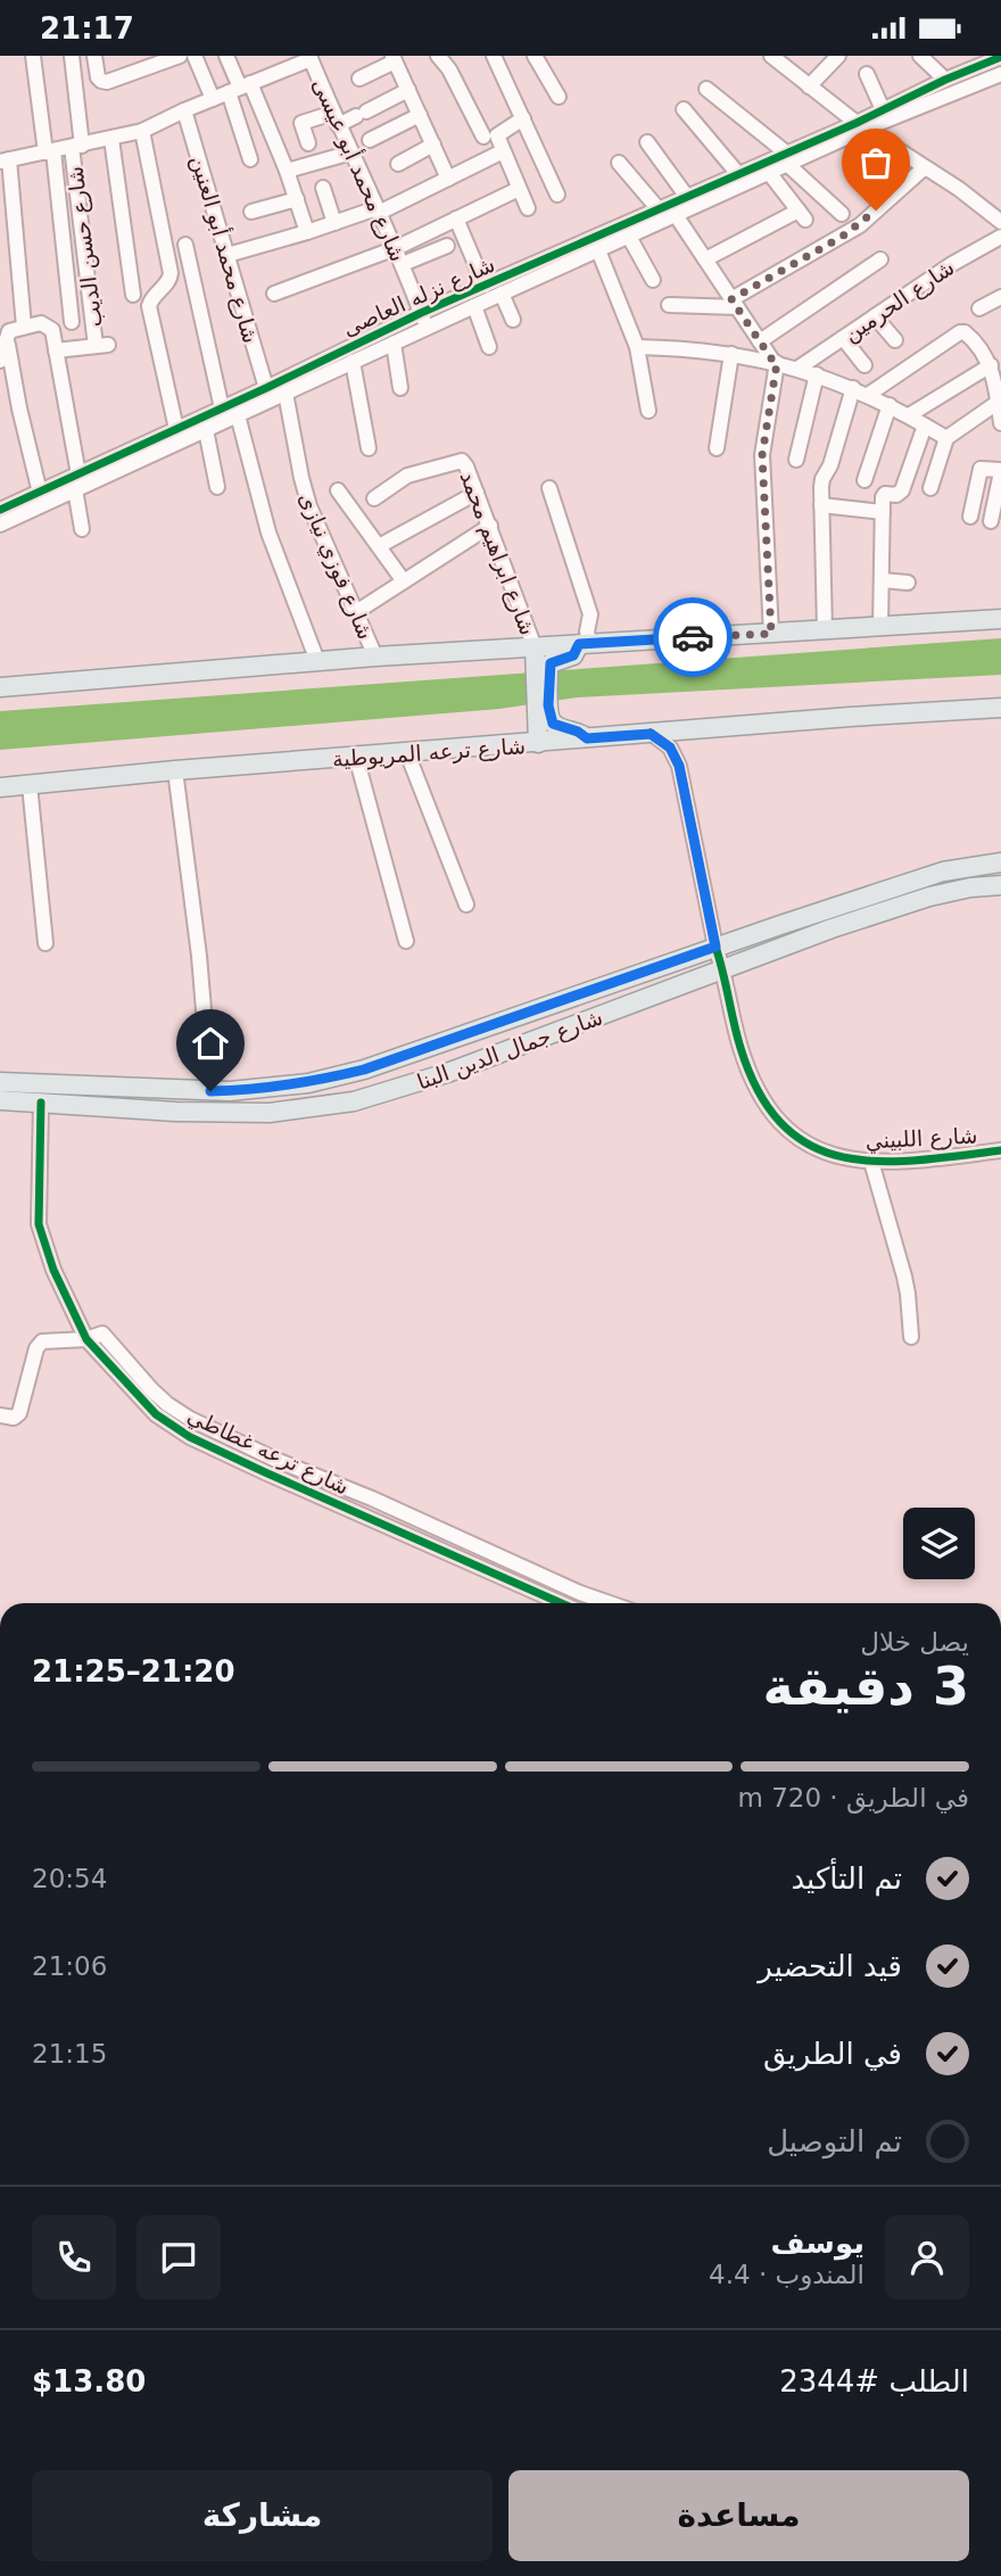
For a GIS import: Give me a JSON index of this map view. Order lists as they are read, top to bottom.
{
  "streets": {
    "main road": ["شارع ترعه المريوطية", "شارع جمال الدين البنا"],
    "street": [
      "شارع محمد أبو عيسى",
      "شارع حسن الديب",
      "شارع محمد أبو العنين",
      "شارع نزله العاصى",
      "شارع الحرمين",
      "شارع ابراهيم محمد",
      "شارع فوزي نيازى",
      "شارع اللبيني",
      "شارع ترعه غطاطي"
    ]
  },
  "crossings": [
    ["شارع محمد أبو عيسى", "شارع نزله العاصى"],
    ["شارع محمد أبو العنين", "شارع نزله العاصى"],
    ["شارع نزله العاصى", "شارع فوزي نيازى"],
    ["شارع ترعه المريوطية", "شارع اللبيني"],
    ["شارع جمال الدين البنا", "شارع اللبيني"],
    ["شارع جمال الدين البنا", "شارع ترعه غطاطي"]
  ],
  "page": {
    "status": "21:17",
    "heading": ["3 دقيقة", "يصل خلال", "21:20–21:25"],
    "panel": [
      "يوسف",
      "المندوب · 4.4",
      "الطلب #2344",
      "$13.80"
    ],
    "bar": "في الطريق · 720 m",
    "list": [
      ["تم التأكيد", "20:54"],
      ["قيد التحضير", "21:06"],
      ["في الطريق", "21:15"],
      "تم التوصيل"
    ],
    "buttons": ["مساعدة", "مشاركة"]
  }
}
